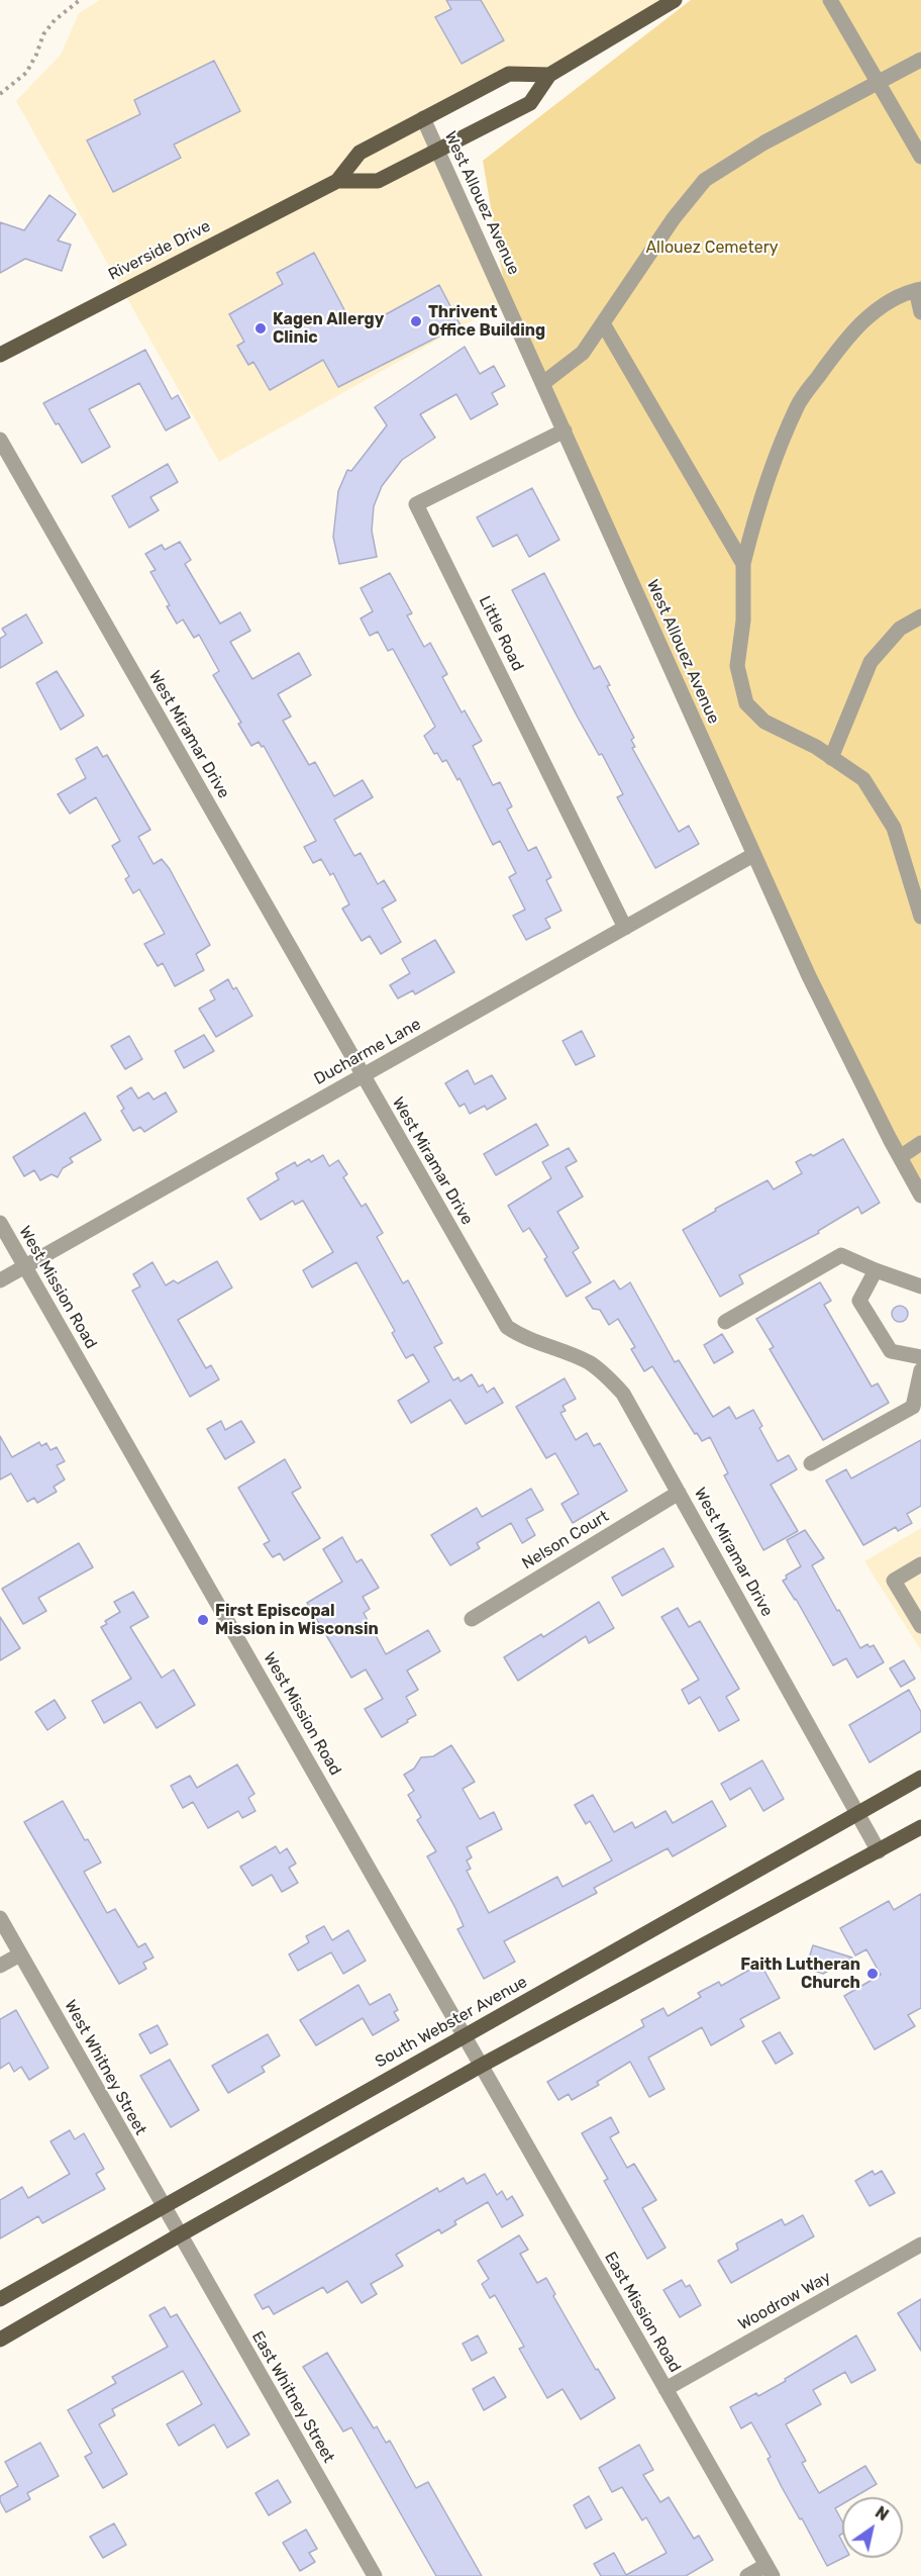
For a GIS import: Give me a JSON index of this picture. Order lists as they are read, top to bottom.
{
  "streets": {
    "main road": ["Riverside Drive", "South Webster Avenue"],
    "street": [
      "West Allouez Avenue",
      "Little Road",
      "West Miramar Drive",
      "Ducharme Lane",
      "West Mission Road",
      "Nelson Court",
      "West Whitney Street",
      "Woodrow Way",
      "East Mission Road",
      "East Whitney Street"
    ]
  },
  "crossings": [
    ["West Allouez Avenue", "Riverside Drive"],
    ["West Allouez Avenue", "Little Road"],
    ["West Allouez Avenue", "Ducharme Lane"],
    ["Little Road", "Ducharme Lane"],
    ["West Miramar Drive", "Ducharme Lane"],
    ["West Miramar Drive", "Nelson Court"],
    ["West Miramar Drive", "South Webster Avenue"],
    ["Ducharme Lane", "West Mission Road"],
    ["West Mission Road", "South Webster Avenue"],
    ["West Mission Road", "East Mission Road"],
    ["South Webster Avenue", "West Whitney Street"],
    ["West Whitney Street", "East Whitney Street"],
    ["Woodrow Way", "East Mission Road"]
  ],
  "parks": ["Allouez Cemetery"],
  "places": [
    "Thrivent Office Building",
    "Kagen Allergy Clinic",
    "First Episcopal Mission in Wisconsin",
    "Faith Lutheran Church"
  ],
  "north": "top right"
}
